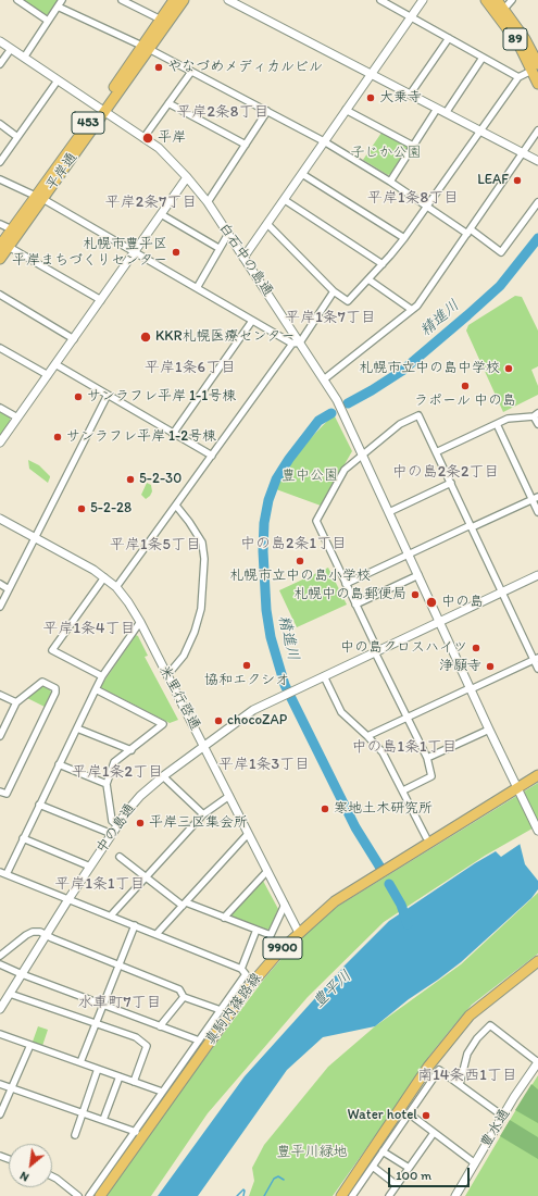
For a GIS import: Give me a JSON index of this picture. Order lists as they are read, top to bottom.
{
  "streets": {
    "main road": [
      "89",
      "453",
      "平岸通",
      "9900",
      "真駒内篠路線"
    ],
    "street": [
      "白石中の島通",
      "米里行啓通",
      "中の島通",
      "豊水通"
    ]
  },
  "crossings": [
    ["平岸通", "白石中の島通"],
    ["白石中の島通", "真駒内篠路線"],
    ["米里行啓通", "中の島通"],
    ["米里行啓通", "真駒内篠路線"]
  ],
  "districts": [
    "平岸2条8丁目",
    "平岸1条8丁目",
    "平岸2条7丁目",
    "平岸1条7丁目",
    "平岸1条6丁目",
    "中の島2条2丁目",
    "中の島2条1丁目",
    "平岸1条5丁目",
    "平岸1条4丁目",
    "中の島1条1丁目",
    "平岸1条3丁目",
    "平岸1条2丁目",
    "平岸1条1丁目",
    "水車町7丁目",
    "南14条西1丁目"
  ],
  "water": ["精進川", "豊平川"],
  "parks": ["子じか公園", "豊中公園", "豊平川緑地"],
  "places": [
    "やなづめメディカルビル",
    "大乗寺",
    "平岸",
    "LEAF",
    "札幌市豊平区 平岸まちづくりセンター",
    "KKR札幌医療センター",
    "札幌市立中の島中学校",
    "ラポール 中の島",
    "サンラフレ平岸 1-1号棟",
    "サンラフレ平岸 1-2号棟",
    "5-2-30",
    "5-2-28",
    "札幌市立中の島小学校",
    "札幌中の島郵便局",
    "中の島",
    "中の島クロスハイツ",
    "協和エクシオ",
    "浄願寺",
    "chocoZAP",
    "寒地土木研究所",
    "平岸三区集会所",
    "Water hotel"
  ],
  "scale_bar": "100 m",
  "north": "bottom left"
}
